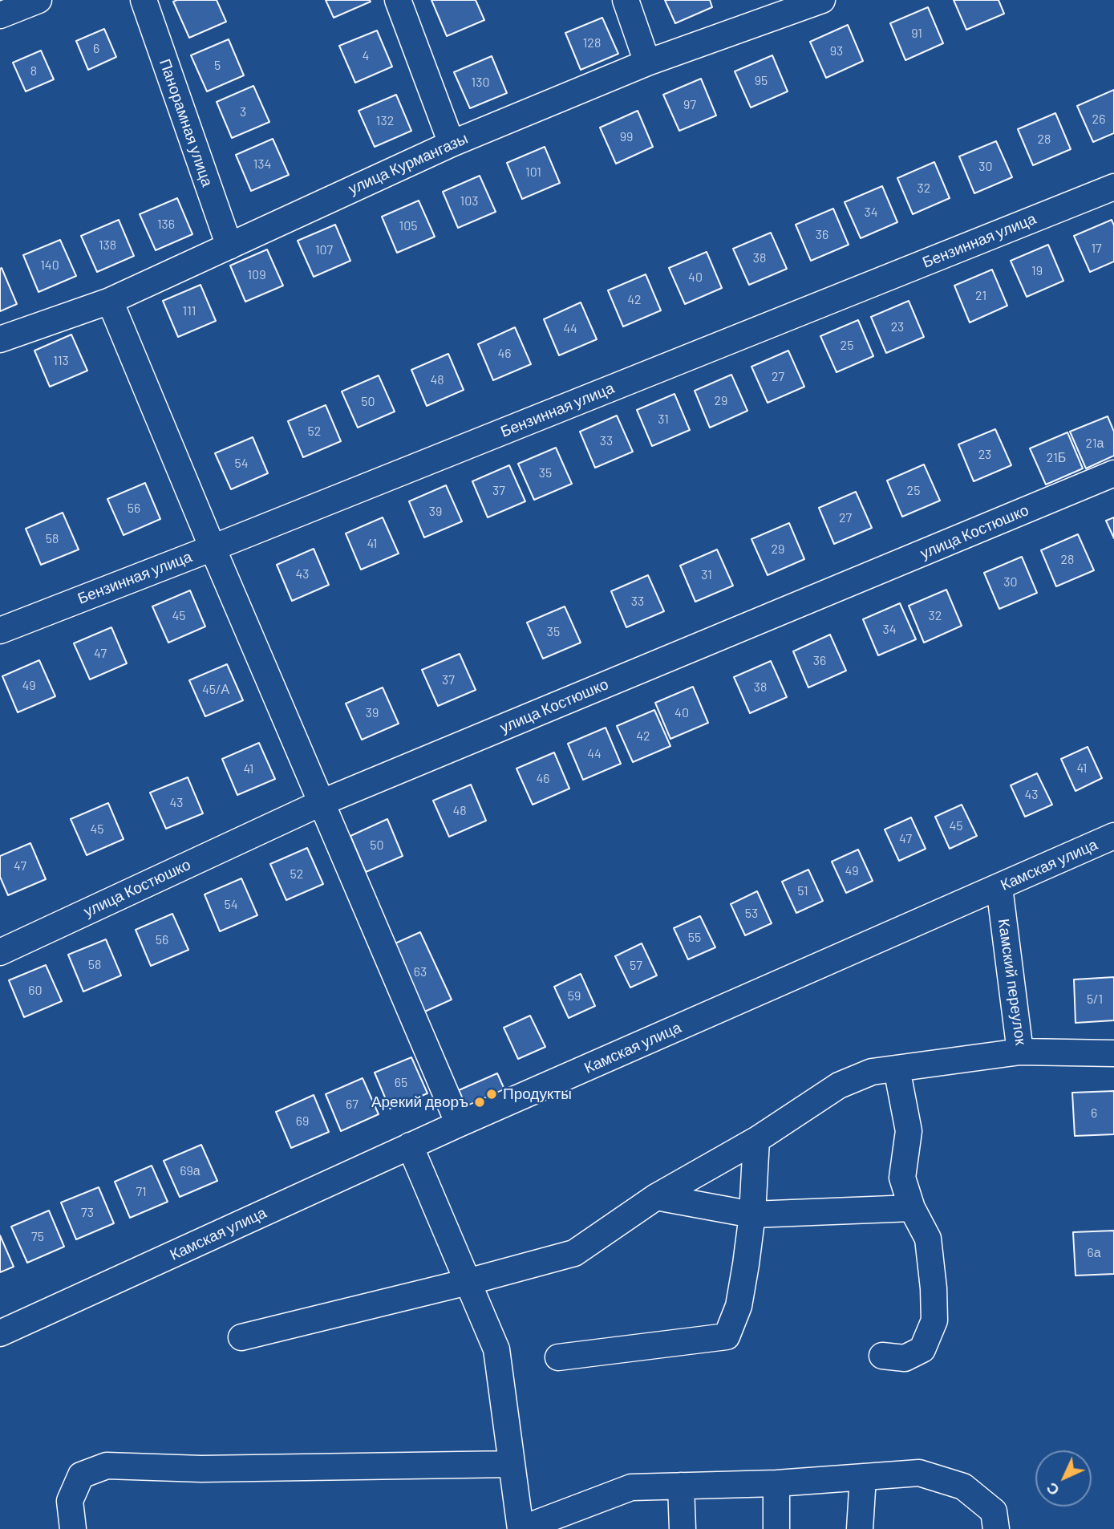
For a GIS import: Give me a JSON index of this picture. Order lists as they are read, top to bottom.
{
  "streets": {
    "street": [
      "Панорамная улица",
      "улица Курмангазы",
      "Бензинная улица",
      "улица Костюшко",
      "Камская улица",
      "Камский переулок"
    ]
  },
  "crossings": [
    ["Панорамная улица", "улица Курмангазы"],
    ["Камская улица", "Камский переулок"]
  ],
  "places": ["Продукты", "Арекий дворъ"],
  "house_numbers": [
    "91",
    "128",
    "6",
    "93",
    "4",
    "5",
    "8",
    "95",
    "130",
    "97",
    "3",
    "26",
    "132",
    "99",
    "28",
    "134",
    "30",
    "101",
    "32",
    "103",
    "34",
    "136",
    "105",
    "36",
    "138",
    "17",
    "107",
    "38",
    "140",
    "19",
    "109",
    "40",
    "21",
    "42",
    "111",
    "23",
    "44",
    "25",
    "46",
    "113",
    "27",
    "48",
    "29",
    "50",
    "31",
    "52",
    "33",
    "21а",
    "23",
    "21Б",
    "54",
    "35",
    "37",
    "25",
    "56",
    "39",
    "27",
    "58",
    "41",
    "29",
    "28",
    "43",
    "31",
    "30",
    "33",
    "45",
    "32",
    "34",
    "35",
    "47",
    "36",
    "37",
    "49",
    "38",
    "45/А",
    "39",
    "40",
    "42",
    "44",
    "41",
    "41",
    "46",
    "43",
    "43",
    "48",
    "45",
    "45",
    "47",
    "50",
    "47",
    "49",
    "52",
    "51",
    "54",
    "53",
    "55",
    "56",
    "58",
    "57",
    "63",
    "60",
    "59",
    "5/1",
    "65",
    "67",
    "6",
    "69",
    "69а",
    "71",
    "73",
    "75",
    "6а"
  ],
  "north": "bottom left"
}
